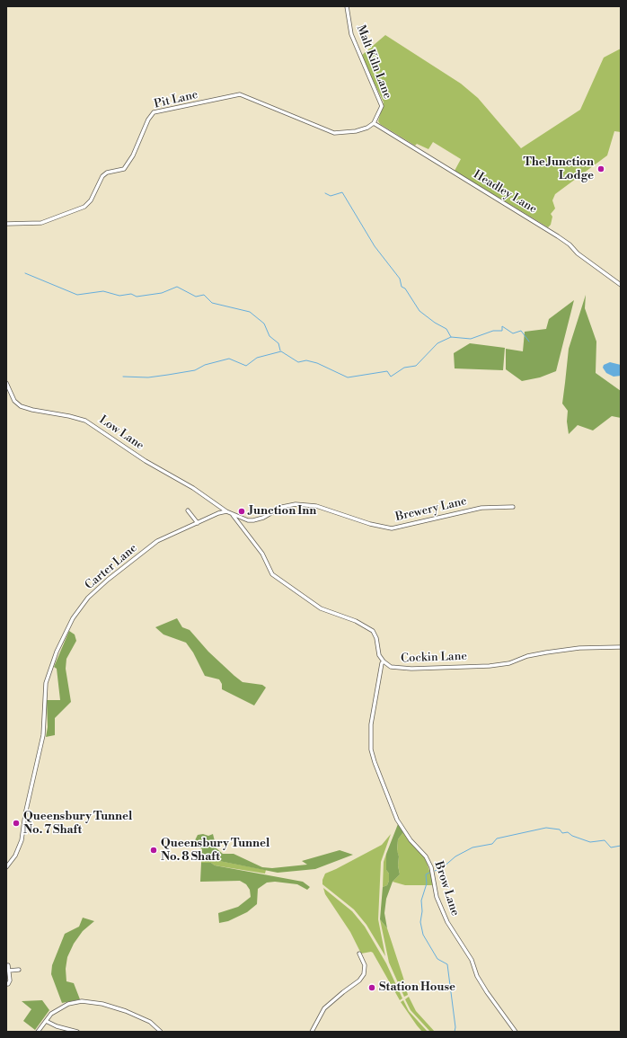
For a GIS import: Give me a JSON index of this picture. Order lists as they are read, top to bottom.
{
  "streets": {
    "street": [
      "Malt Kiln Lane",
      "Pit Lane",
      "Headley Lane",
      "Low Lane",
      "Brewery Lane",
      "Carter Lane",
      "Cockin Lane",
      "Brow Lane"
    ]
  },
  "crossings": [
    ["Malt Kiln Lane", "Pit Lane"],
    ["Malt Kiln Lane", "Headley Lane"],
    ["Pit Lane", "Headley Lane"],
    ["Low Lane", "Carter Lane"],
    ["Cockin Lane", "Brow Lane"]
  ],
  "places": [
    "The Junction Lodge",
    "Junction Inn",
    "Queensbury Tunnel No. 7 Shaft",
    "Queensbury Tunnel No. 8 Shaft",
    "Station House"
  ]
}
